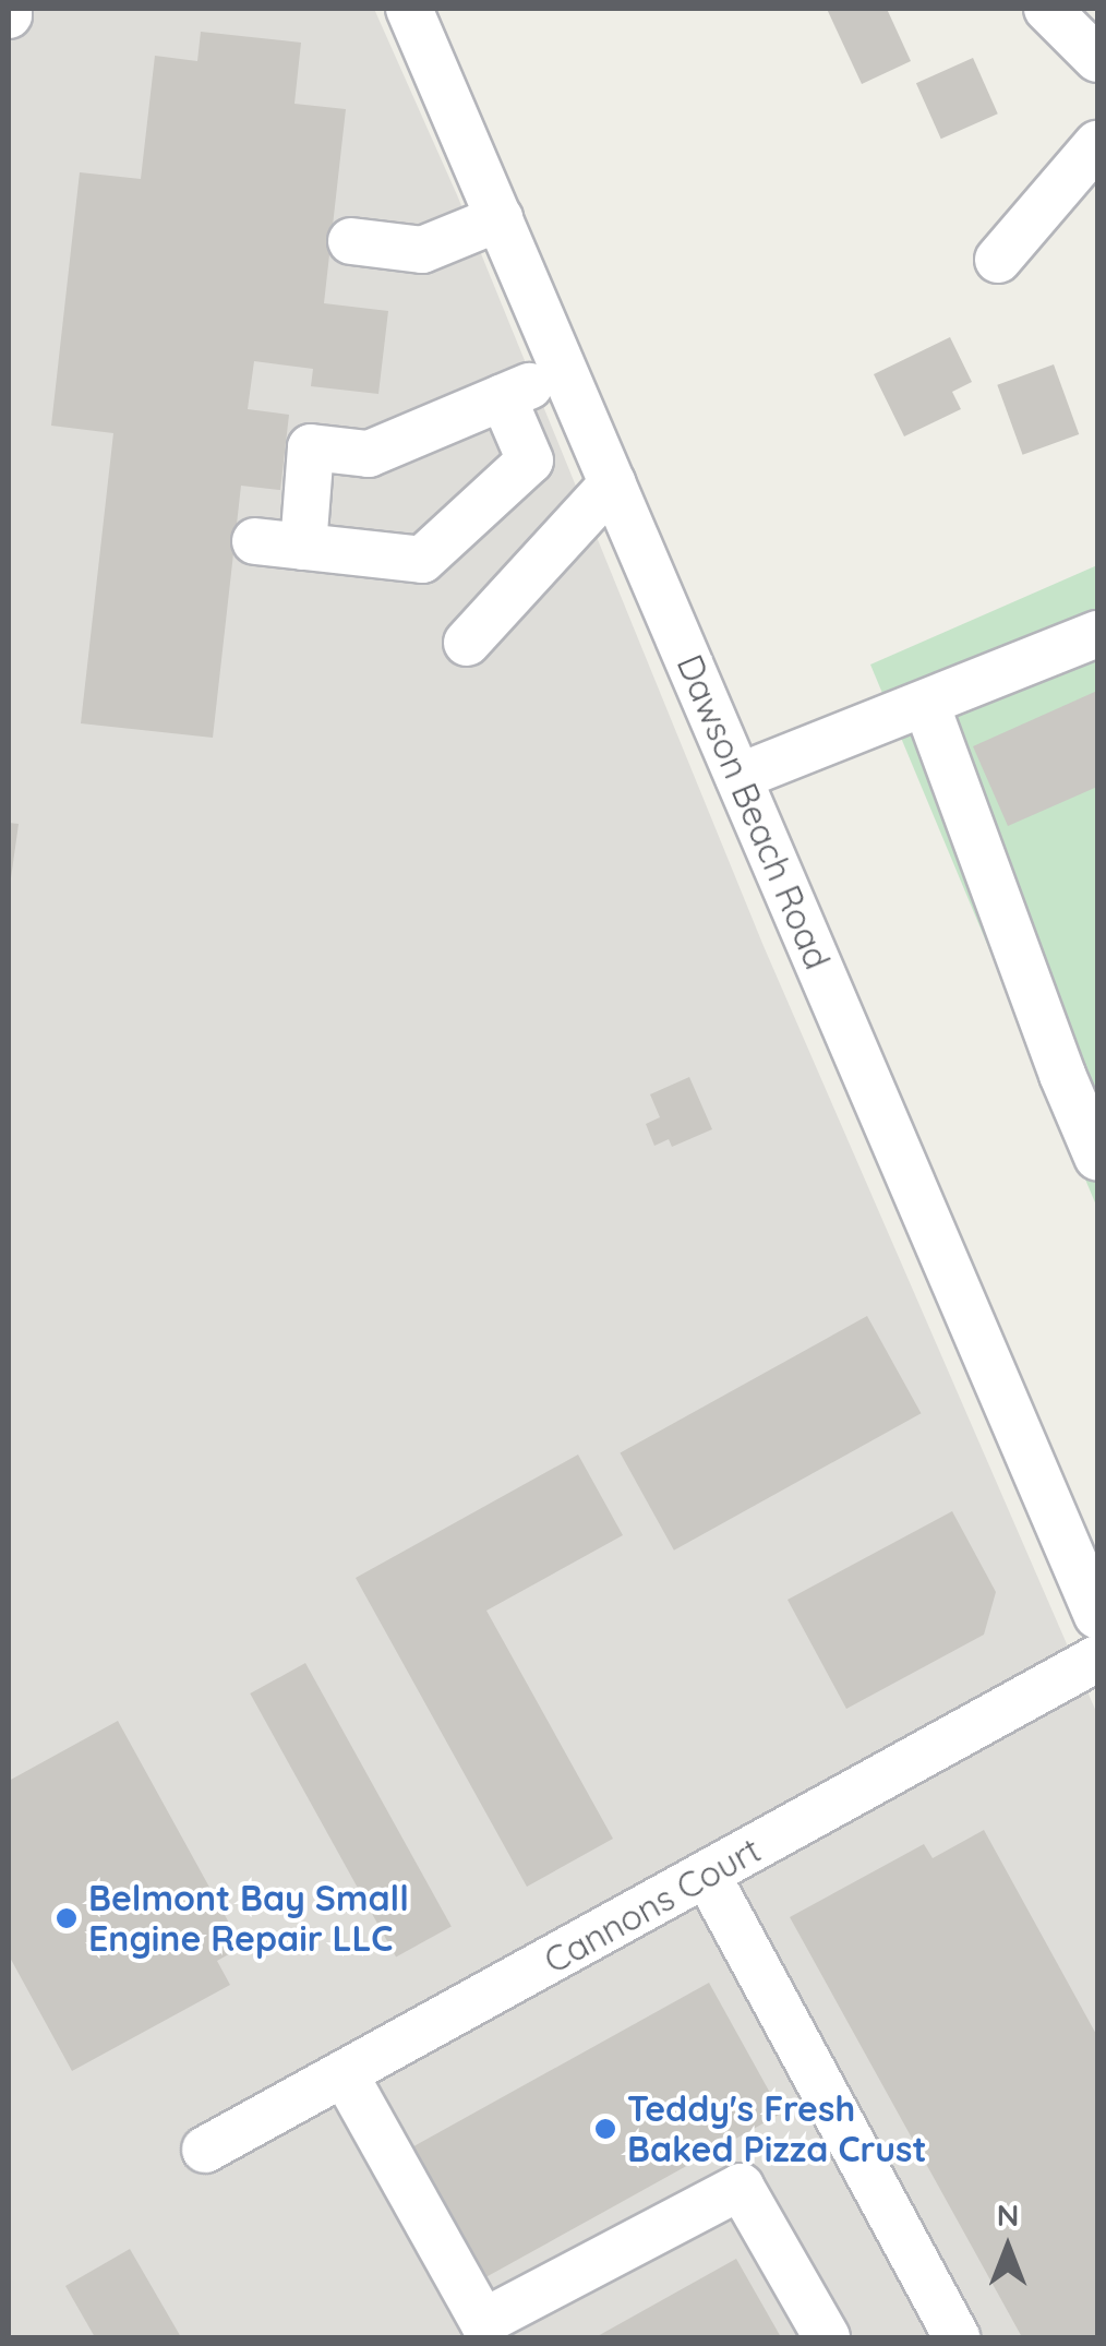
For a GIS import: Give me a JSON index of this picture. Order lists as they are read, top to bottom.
{
  "streets": {
    "street": ["Dawson Beach Road", "Cannons Court"]
  },
  "places": ["Belmont Bay Small Engine Repair LLC", "Teddy's Fresh Baked Pizza Crust"],
  "north": "top"
}
